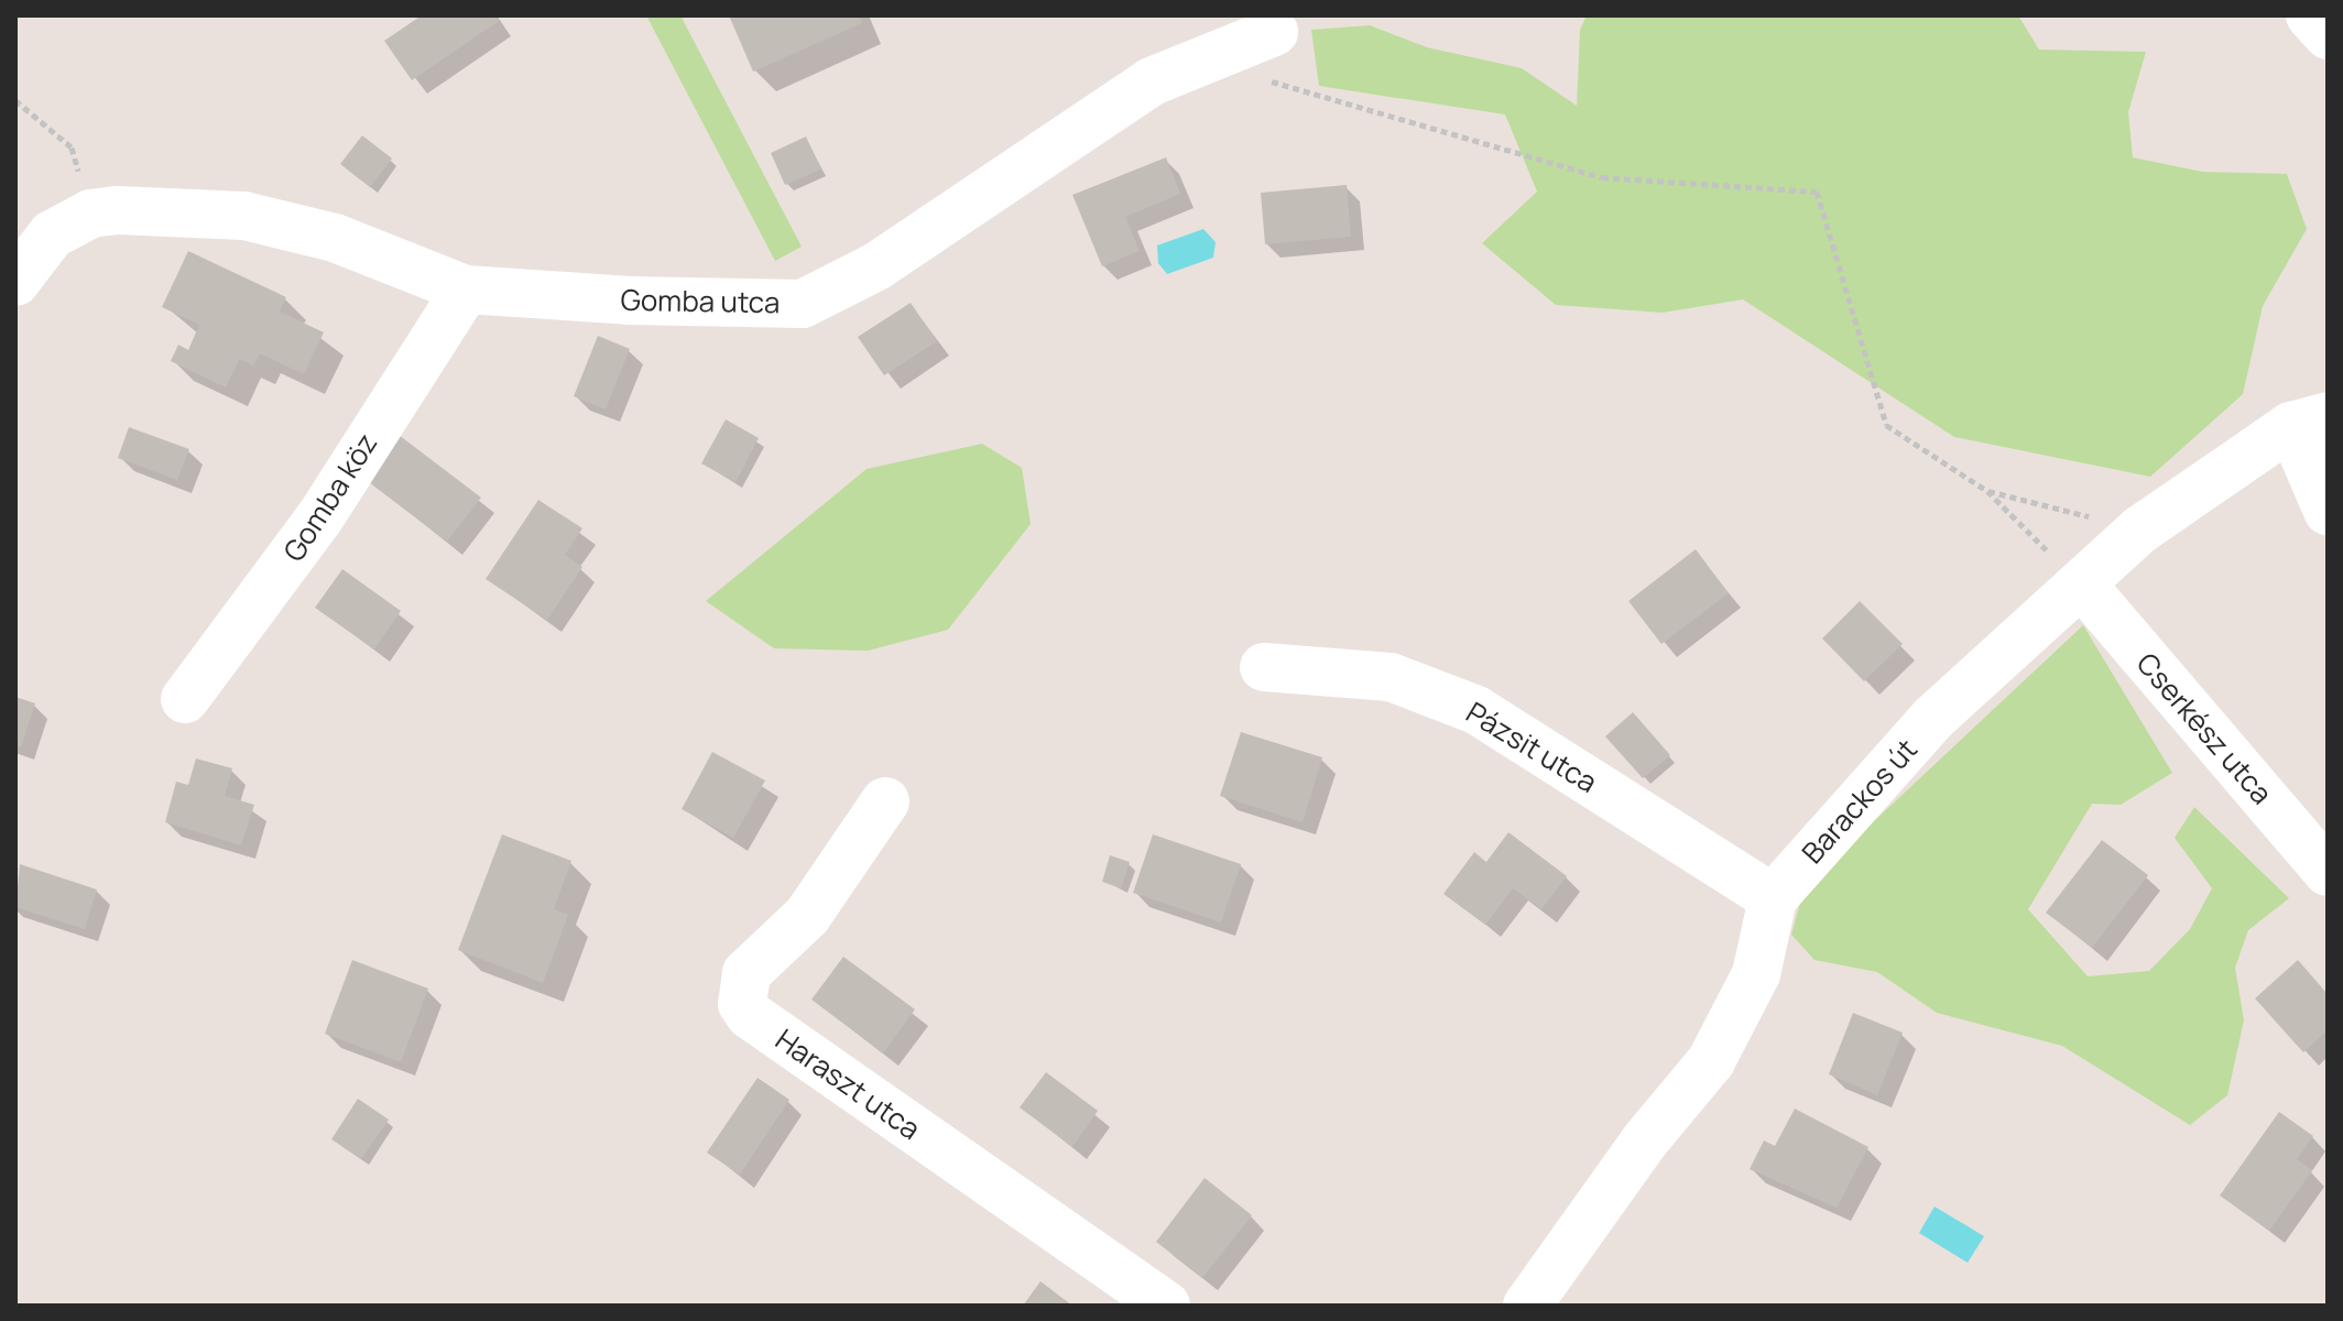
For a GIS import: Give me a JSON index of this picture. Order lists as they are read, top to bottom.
{
  "streets": {
    "street": [
      "Gomba utca",
      "Gomba köz",
      "Cserkész utca",
      "Pázsit utca",
      "Barackos út",
      "Haraszt utca"
    ]
  },
  "crossings": [
    ["Gomba utca", "Gomba köz"],
    ["Cserkész utca", "Barackos út"],
    ["Pázsit utca", "Barackos út"]
  ]
}
